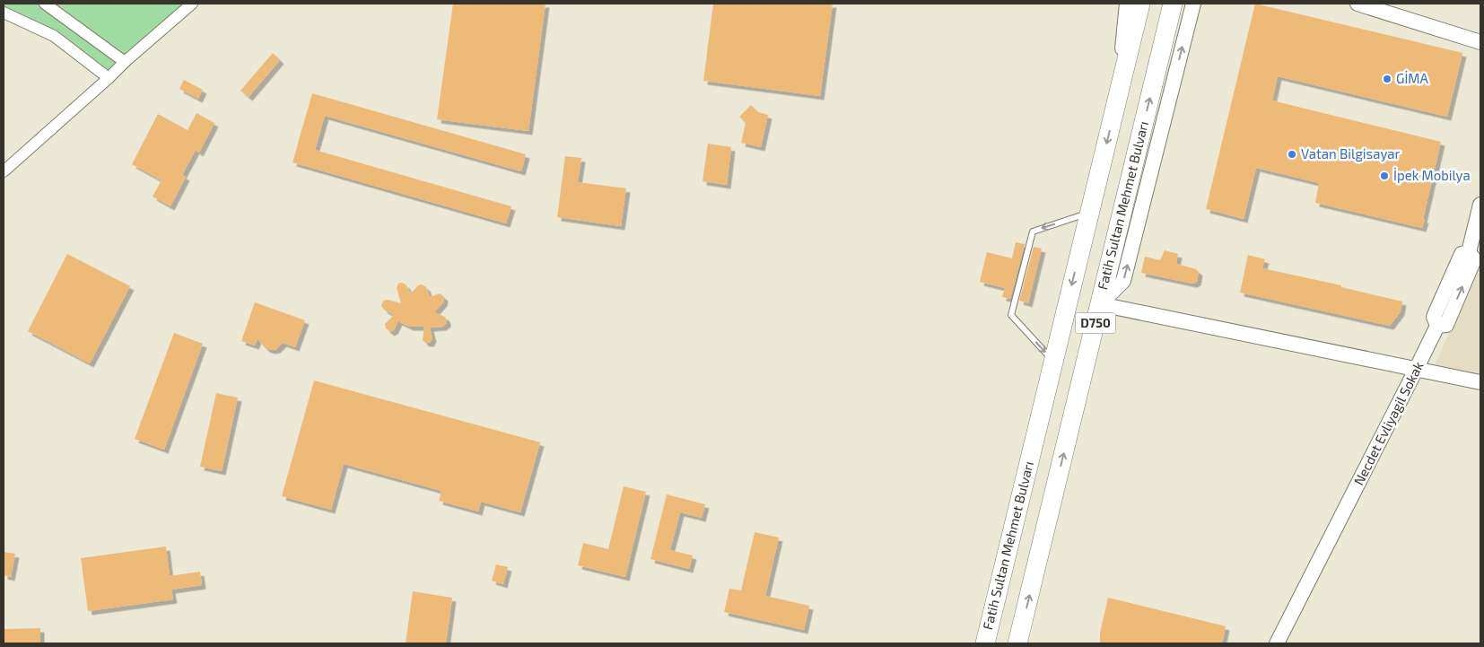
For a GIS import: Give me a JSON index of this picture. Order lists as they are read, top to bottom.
{
  "streets": {
    "highway": ["Fatih Sultan Mehmet Bulvarı", "D750"],
    "street": ["Necdet Evliyagil Sokak"]
  },
  "places": ["GİMA", "Vatan Bilgisayar", "İpek Mobilya"]
}
